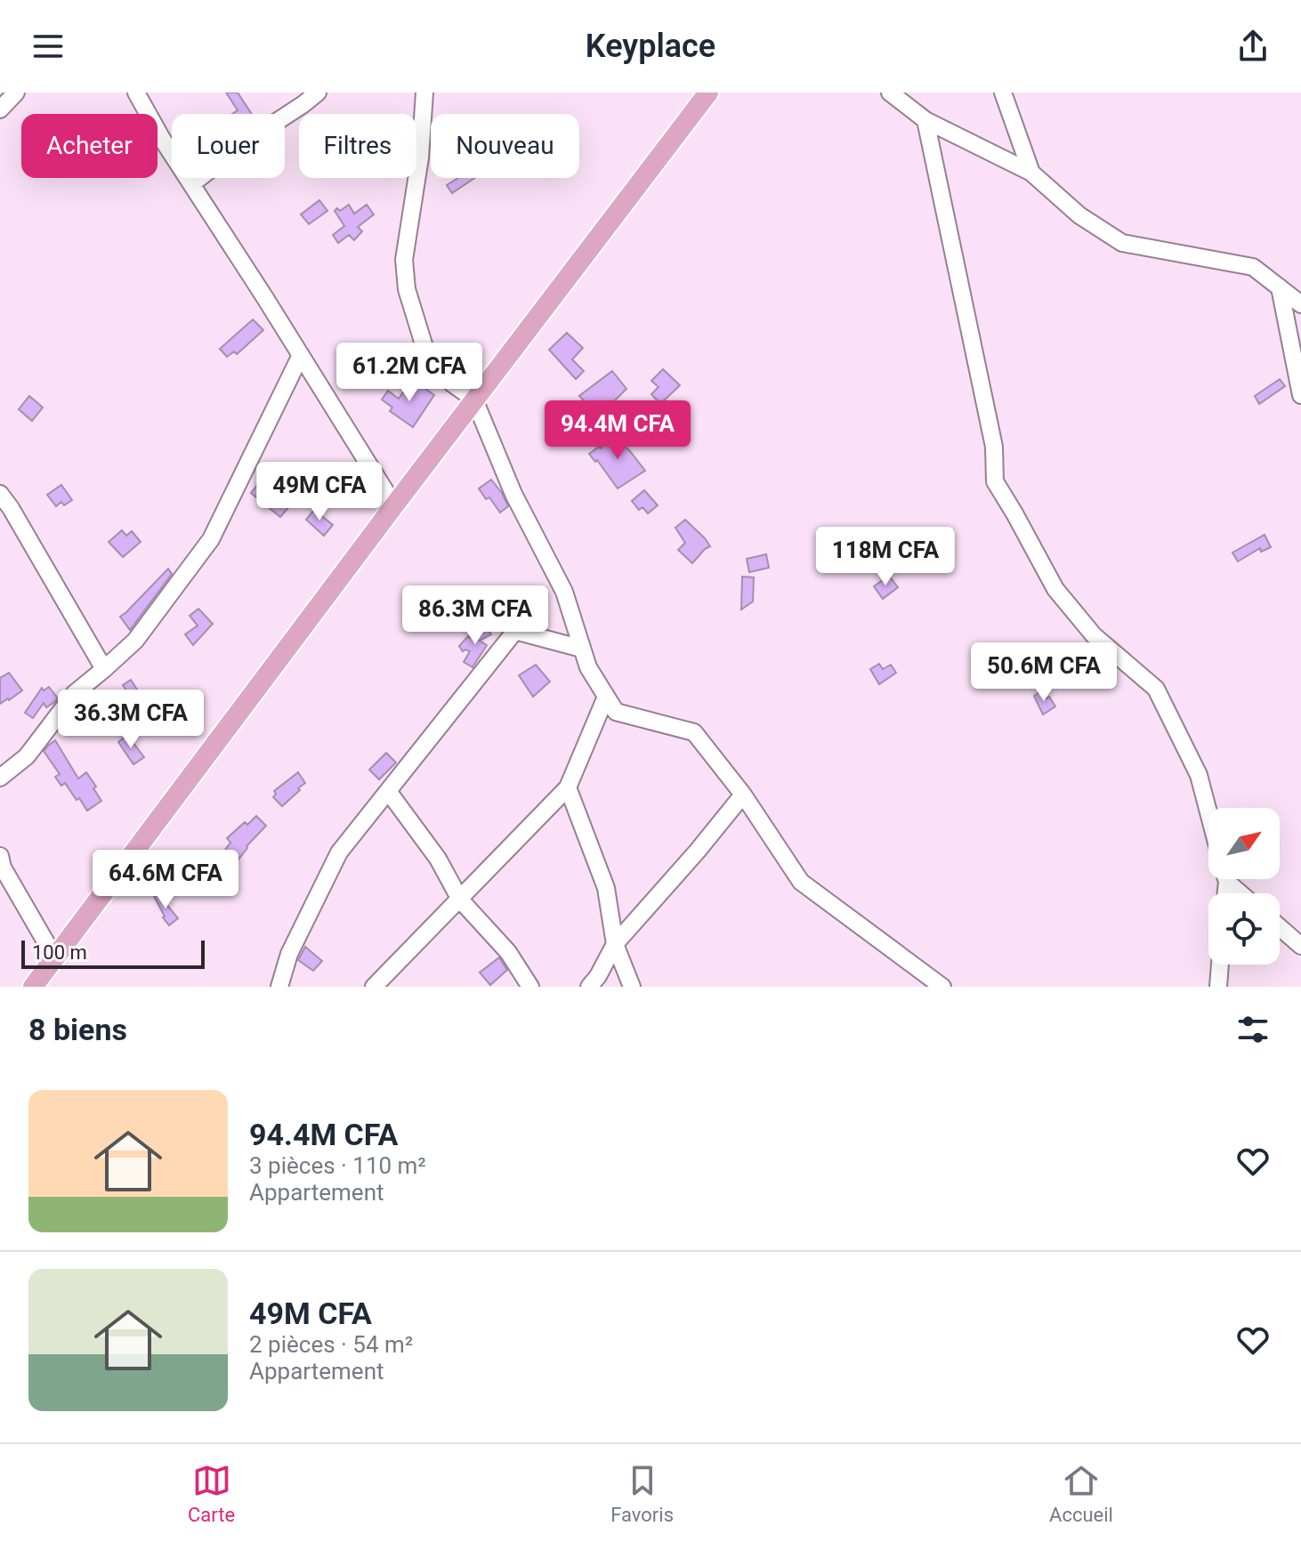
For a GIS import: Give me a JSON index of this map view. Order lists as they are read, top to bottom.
{
  "scale_bar": "100 m",
  "north": "top right",
  "page": {
    "header": "Keyplace",
    "chip": [
      "Acheter",
      "Louer",
      "Filtres",
      "Nouveau"
    ],
    "price": [
      "61.2M CFA",
      "94.4M CFA",
      "49M CFA",
      "118M CFA",
      "86.3M CFA",
      "50.6M CFA",
      "36.3M CFA",
      "64.6M CFA"
    ],
    "scale": "100 m",
    "heading": "8 biens",
    "list": [
      {
        "name": "94.4M CFA",
        "note": "3 pièces · 110 m² · Appartement"
      },
      {
        "name": "49M CFA",
        "note": "2 pièces · 54 m² · Appartement"
      }
    ],
    "tabs": ["Carte", "Favoris", "Accueil"]
  }
}
